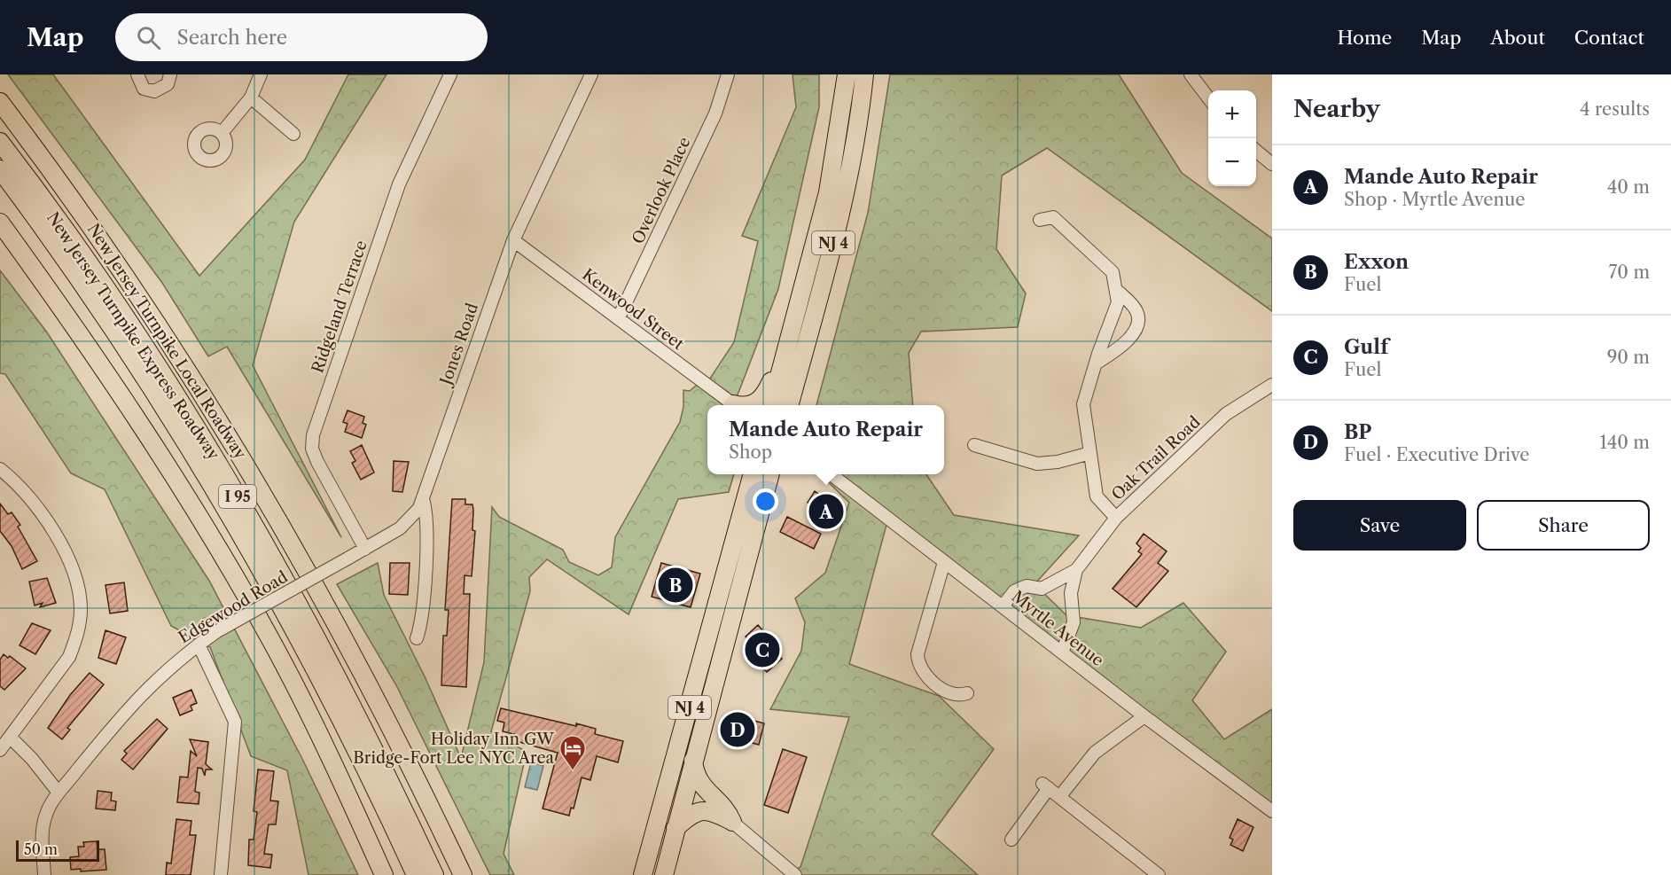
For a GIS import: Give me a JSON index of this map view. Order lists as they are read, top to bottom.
{
  "streets": {
    "highway": [
      "NJ 4",
      "New Jersey Turnpike Express Roadway",
      "New Jersey Turnpike Local Roadway",
      "I 95"
    ],
    "street": [
      "Overlook Place",
      "Ridgeland Terrace",
      "Kenwood Street",
      "Jones Road",
      "Oak Trail Road",
      "Edgewood Road",
      "Myrtle Avenue"
    ]
  },
  "crossings": [
    ["Overlook Place", "Kenwood Street"],
    ["Ridgeland Terrace", "Edgewood Road"],
    ["Kenwood Street", "Jones Road"],
    ["Jones Road", "Edgewood Road"]
  ],
  "places": {
    "hotel": ["Holiday Inn GW Bridge-Fort Lee NYC Area"]
  },
  "scale_bar": "50 m",
  "page": {
    "header": "Map",
    "search": "Search here",
    "nav": [
      "Home",
      "Map",
      "About",
      "Contact"
    ],
    "heading": ["Nearby", "4 results"],
    "map_buttons": ["+", "−"],
    "list": [
      {
        "mark": "A",
        "name": "Mande Auto Repair",
        "note": "Shop · Myrtle Avenue",
        "value": "40 m"
      },
      {
        "mark": "B",
        "name": "Exxon",
        "note": "Fuel",
        "value": "70 m"
      },
      {
        "mark": "C",
        "name": "Gulf",
        "note": "Fuel",
        "value": "90 m"
      },
      {
        "mark": "D",
        "name": "BP",
        "note": "Fuel · Executive Drive",
        "value": "140 m"
      }
    ],
    "popup": ["Mande Auto Repair", "Shop"],
    "buttons": ["Save", "Share"],
    "pins": [
      "A",
      "B",
      "C",
      "D"
    ],
    "scale": "50 m"
  }
}
